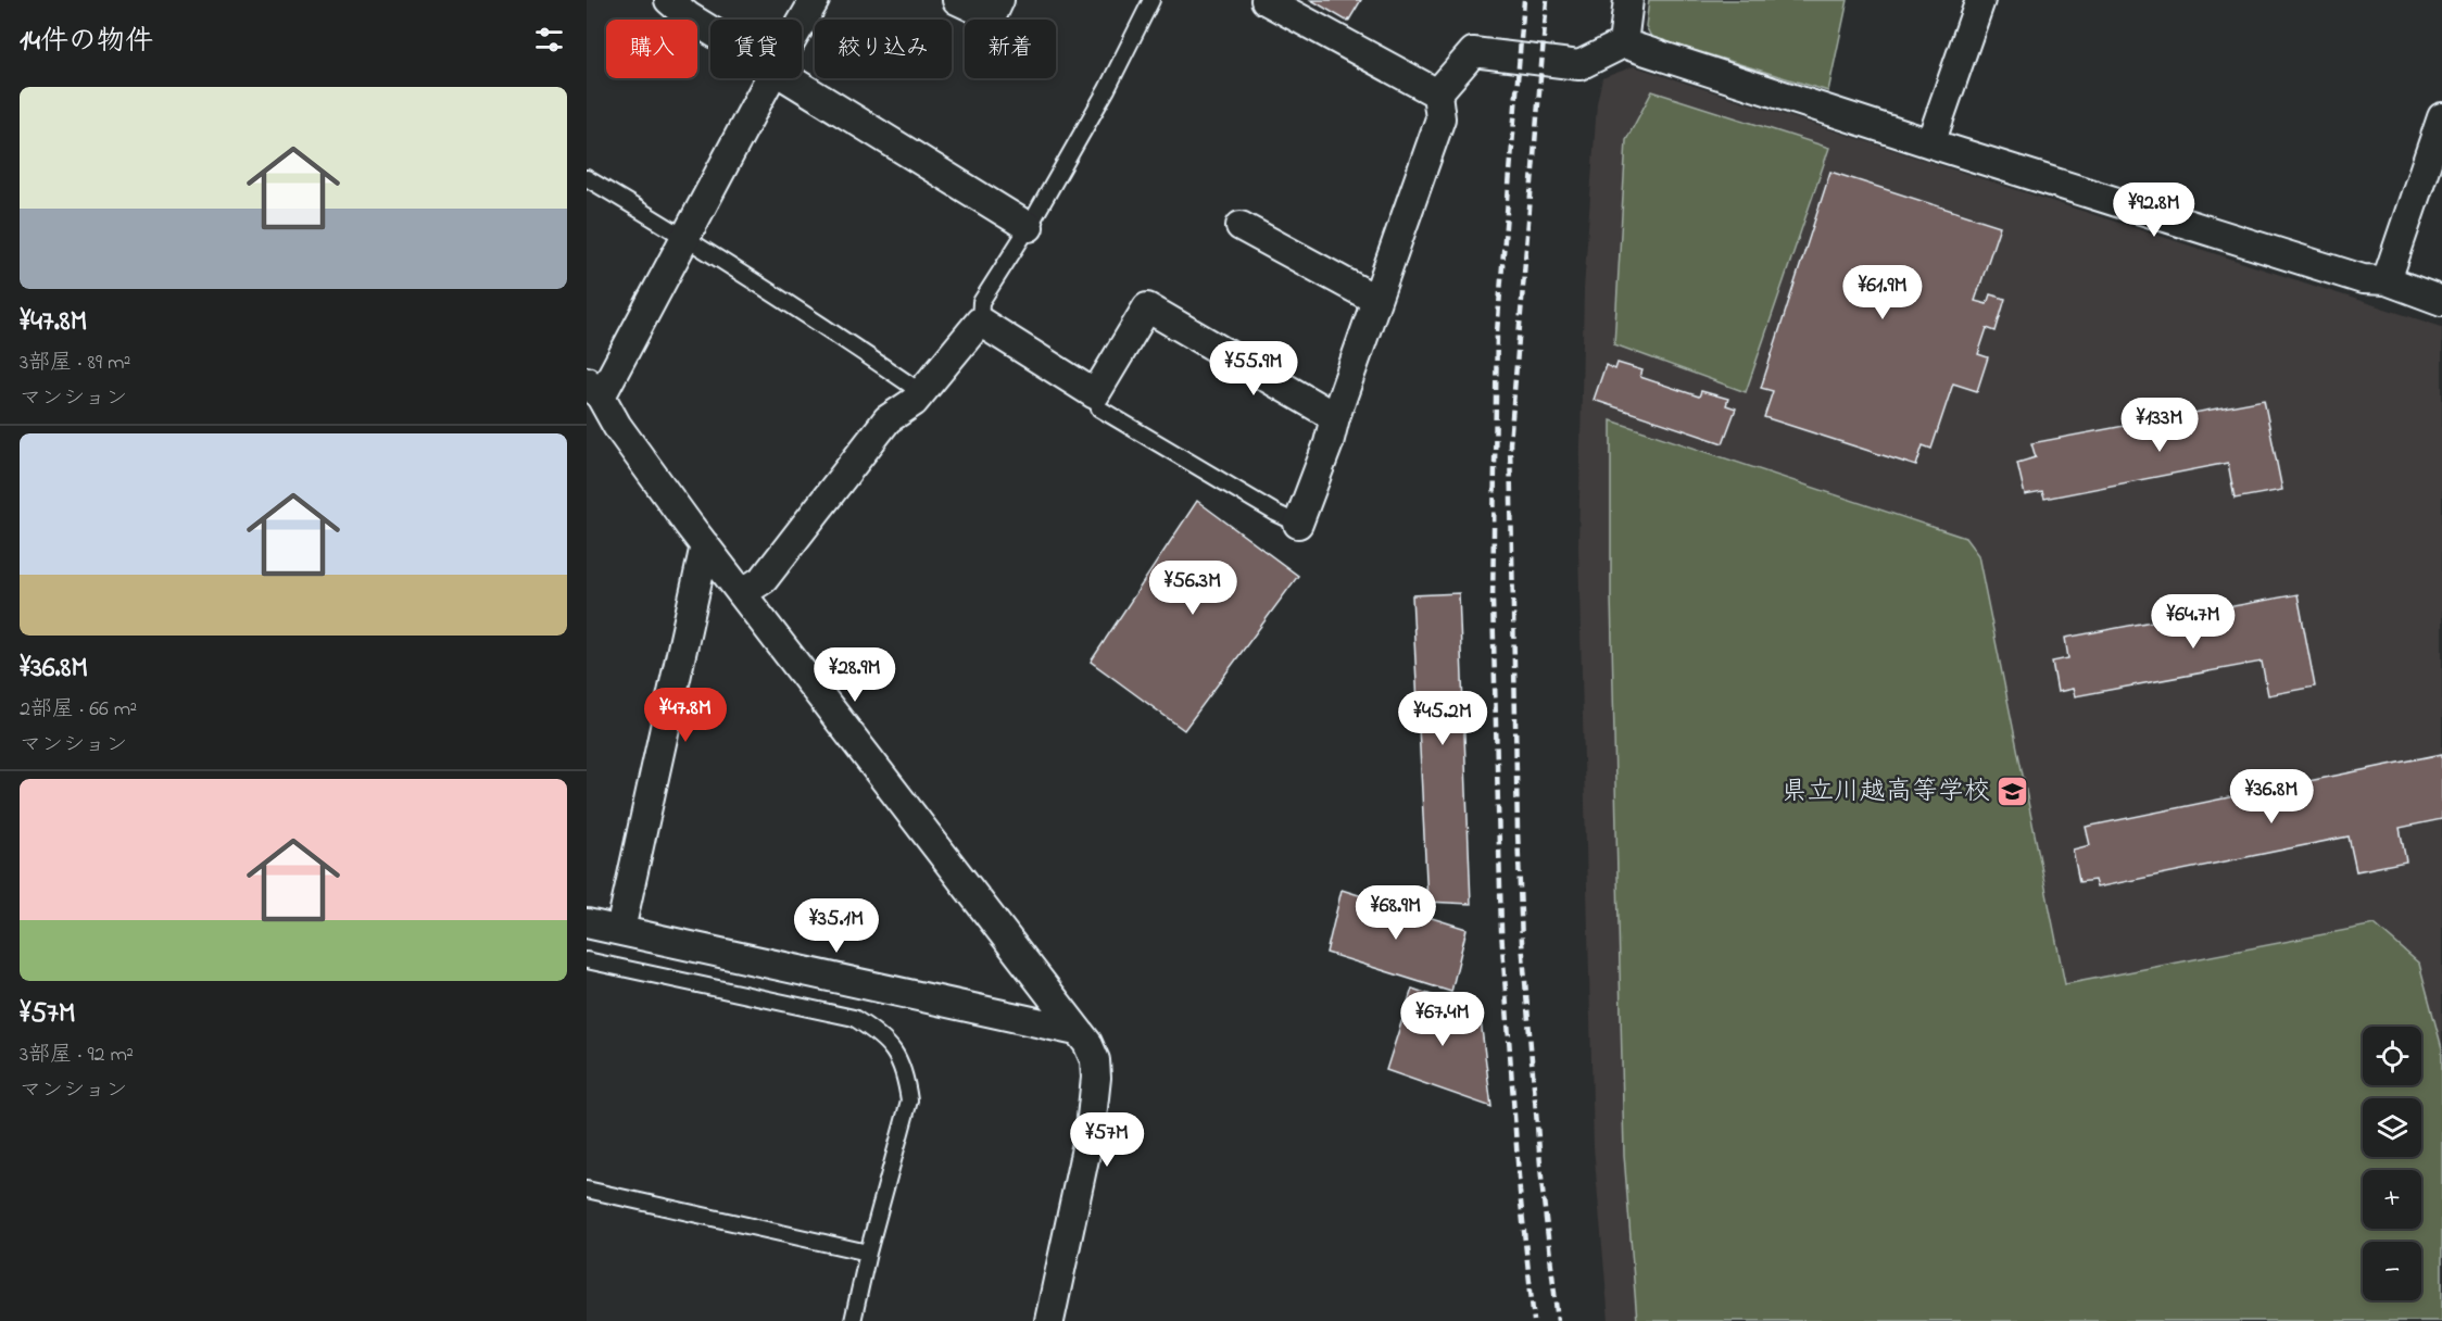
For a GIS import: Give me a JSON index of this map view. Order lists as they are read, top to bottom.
{
  "places": {
    "school or university": ["県立川越高等学校"]
  },
  "page": {
    "heading": "14件の物件",
    "chip": [
      "購入",
      "賃貸",
      "絞り込み",
      "新着"
    ],
    "list": [
      {
        "name": "¥47.8M",
        "note": "3部屋 · 89 m² · マンション"
      },
      {
        "name": "¥36.8M",
        "note": "2部屋 · 66 m² · マンション"
      },
      {
        "name": "¥57M",
        "note": "3部屋 · 92 m² · マンション"
      }
    ],
    "price": [
      "¥92.8M",
      "¥61.9M",
      "¥55.9M",
      "¥133M",
      "¥56.3M",
      "¥64.7M",
      "¥28.9M",
      "¥47.8M",
      "¥45.2M",
      "¥36.8M",
      "¥68.9M",
      "¥35.1M",
      "¥67.4M",
      "¥57M"
    ],
    "map_buttons": ["+", "−"]
  }
}
